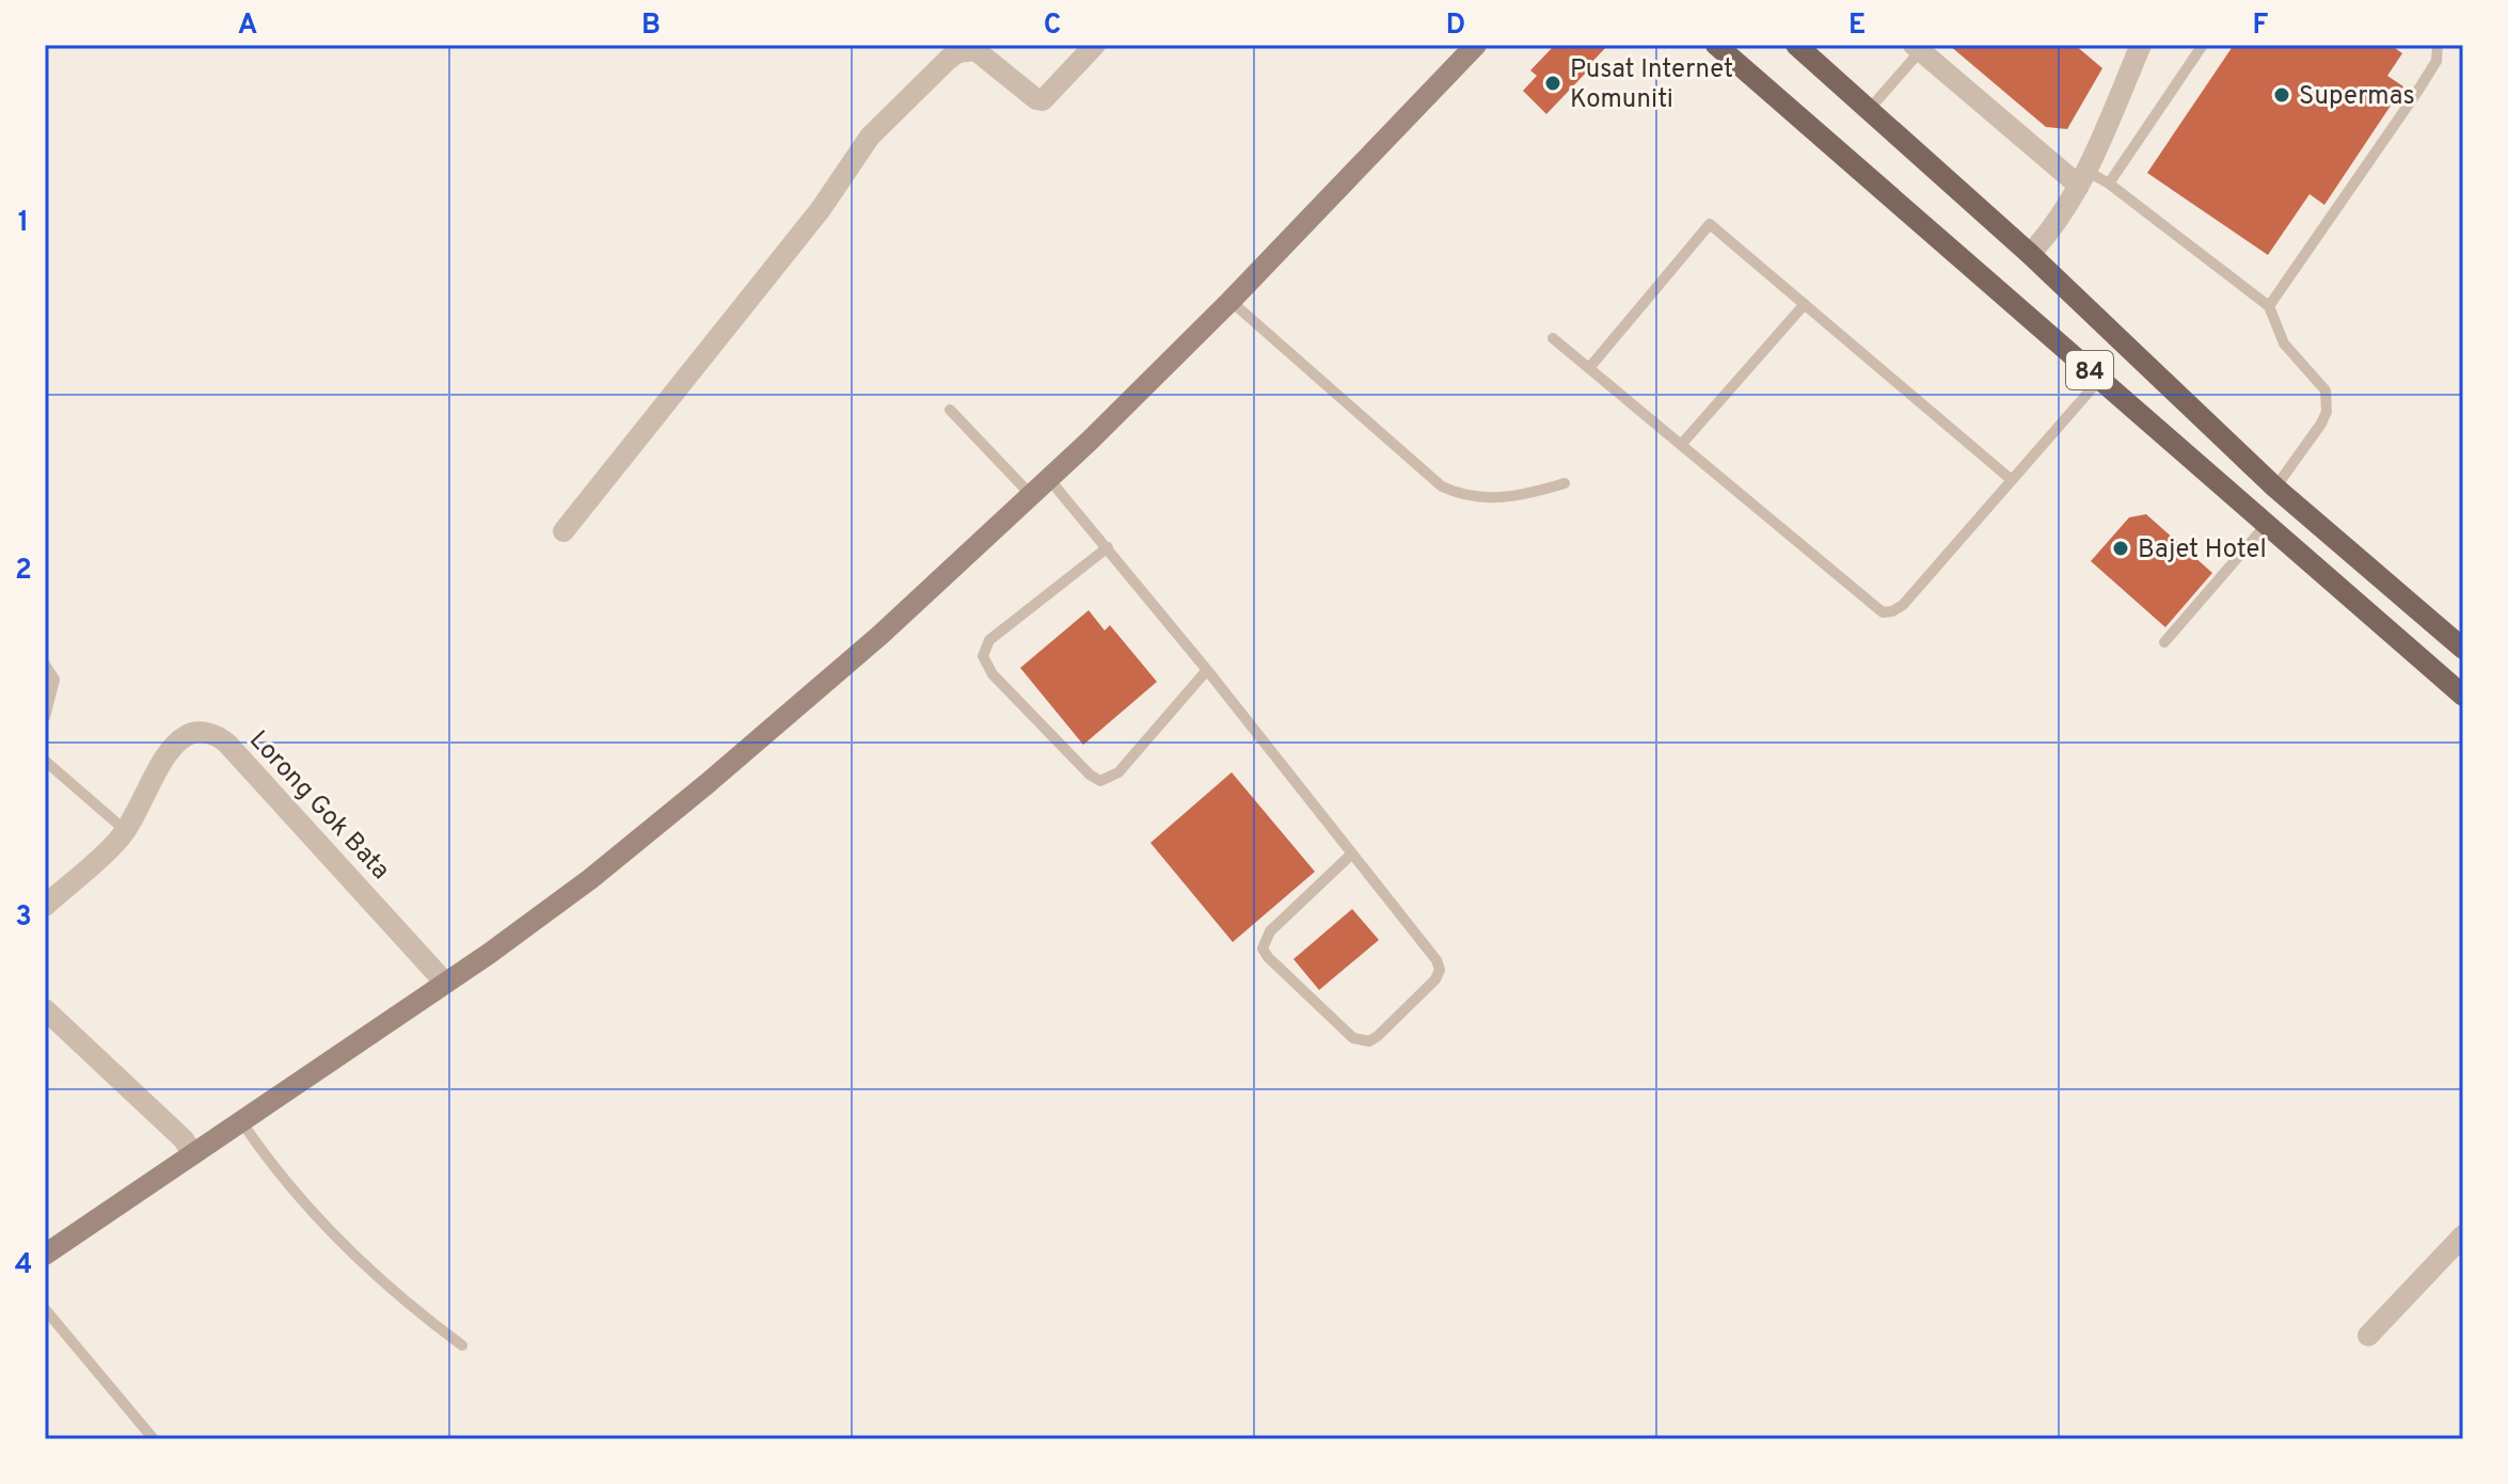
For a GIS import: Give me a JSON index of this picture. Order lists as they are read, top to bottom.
{
  "streets": {
    "main road": ["84"],
    "street": ["Lorong Gok Bata"]
  },
  "places": ["Pusat Internet Komuniti", "Supermas", "Bajet Hotel"],
  "grid": {
    "columns": [
      "A",
      "B",
      "C",
      "D",
      "E",
      "F"
    ],
    "rows": [
      "1",
      "2",
      "3",
      "4"
    ]
  }
}
